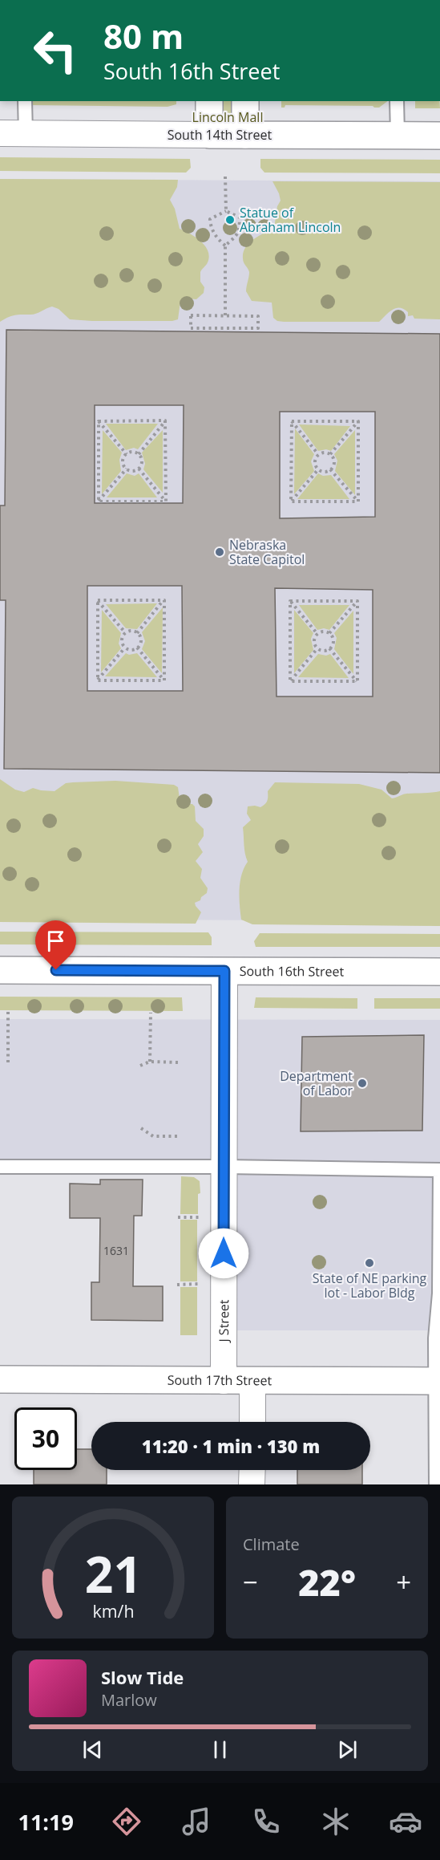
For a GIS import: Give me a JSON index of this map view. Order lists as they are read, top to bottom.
{
  "streets": {
    "main road": ["South 14th Street", "South 16th Street", "South 17th Street"],
    "street": ["J Street"]
  },
  "crossings": [
    ["South 16th Street", "J Street"],
    ["J Street", "South 17th Street"]
  ],
  "parks": ["Lincoln Mall"],
  "places": [
    "Statue of Abraham Lincoln",
    "Nebraska State Capitol",
    "Department of Labor",
    "State of NE parking lot - Labor Bldg"
  ],
  "house_numbers": ["1631"],
  "page": {
    "turn": ["80 m", "South 16th Street"],
    "limit": "30",
    "trip": "11:20 · 1 min · 130 m",
    "tile": "Climate",
    "heat": ["−", "22°", "+"],
    "song": ["Slow Tide", "Marlow"],
    "tabs": "11:19",
    "gauge": ["21", "km/h"]
  }
}
